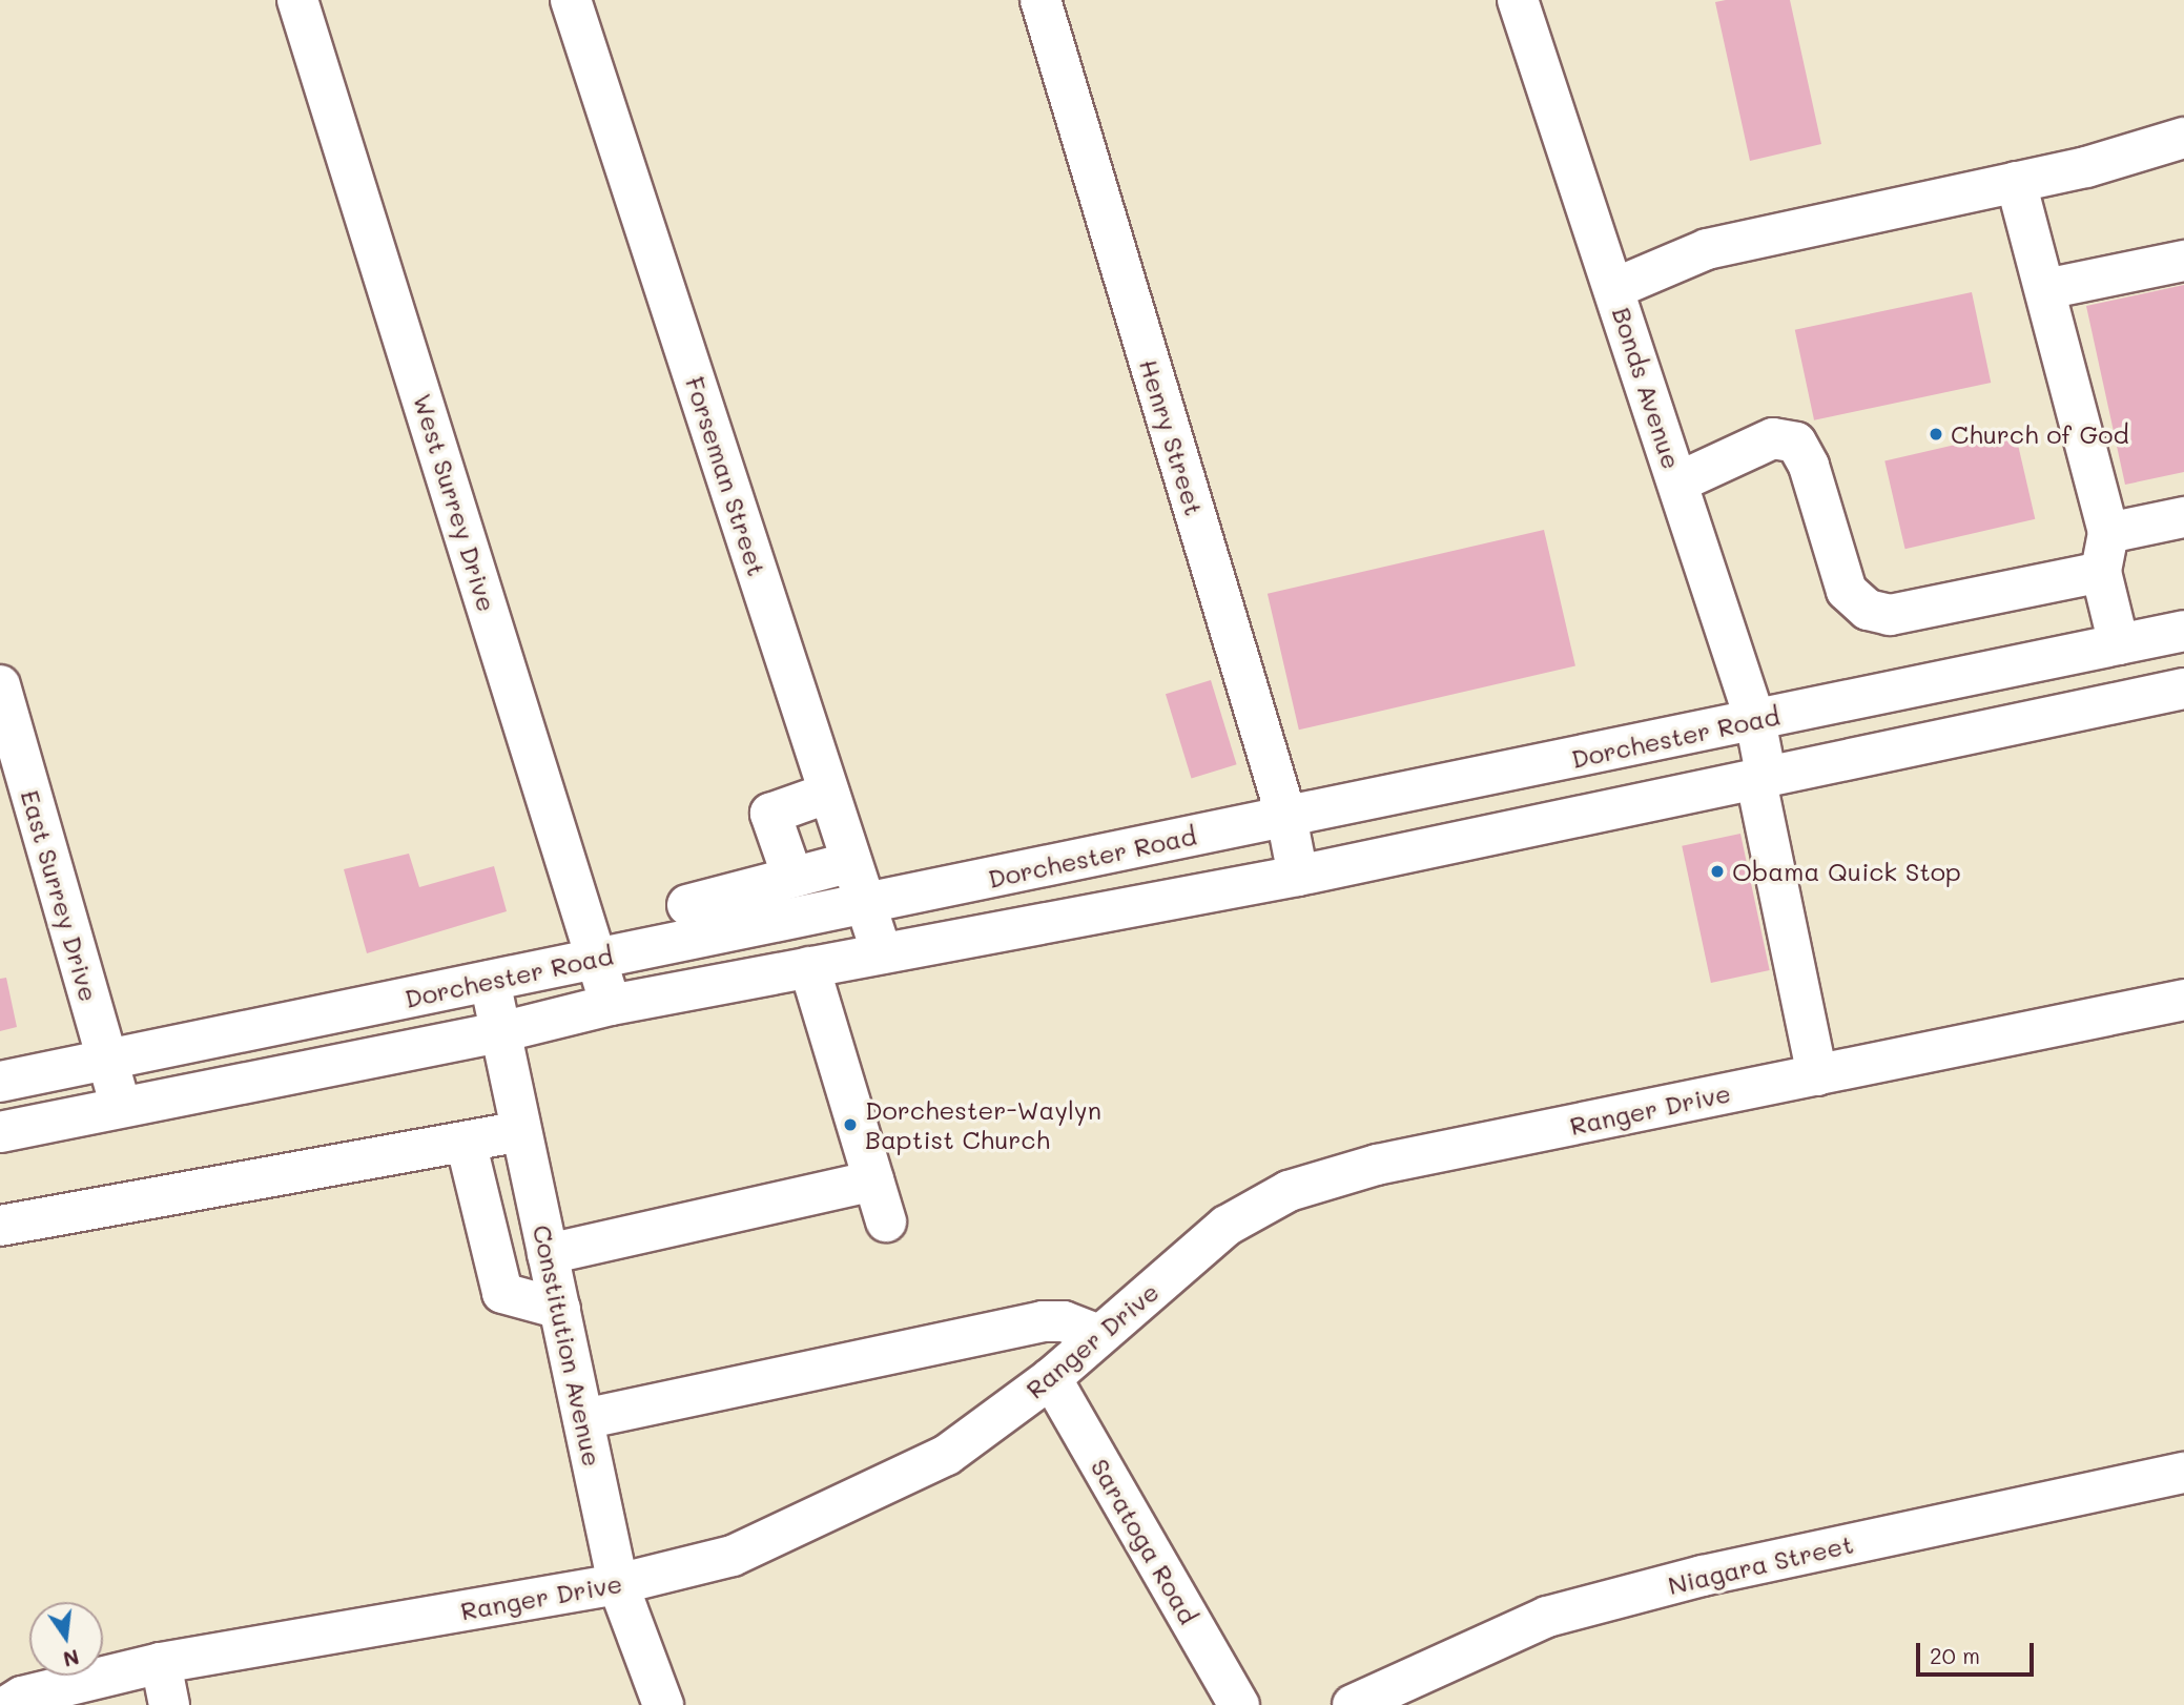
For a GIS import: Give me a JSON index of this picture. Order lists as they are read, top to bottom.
{
  "streets": {
    "street": [
      "Bonds Avenue",
      "Henry Street",
      "Forseman Street",
      "West Surrey Drive",
      "Dorchester Road",
      "East Surrey Drive",
      "Ranger Drive",
      "Constitution Avenue",
      "Saratoga Road",
      "Niagara Street"
    ]
  },
  "crossings": [
    ["Bonds Avenue", "Dorchester Road"],
    ["Bonds Avenue", "Ranger Drive"],
    ["Henry Street", "Dorchester Road"],
    ["Forseman Street", "Dorchester Road"],
    ["West Surrey Drive", "Dorchester Road"],
    ["Dorchester Road", "East Surrey Drive"],
    ["Dorchester Road", "Constitution Avenue"],
    ["Ranger Drive", "Constitution Avenue"],
    ["Ranger Drive", "Saratoga Road"]
  ],
  "places": ["Church of God", "Obama Quick Stop", "Dorchester-Waylyn Baptist Church"],
  "scale_bar": "20 m",
  "north": "bottom"
}
